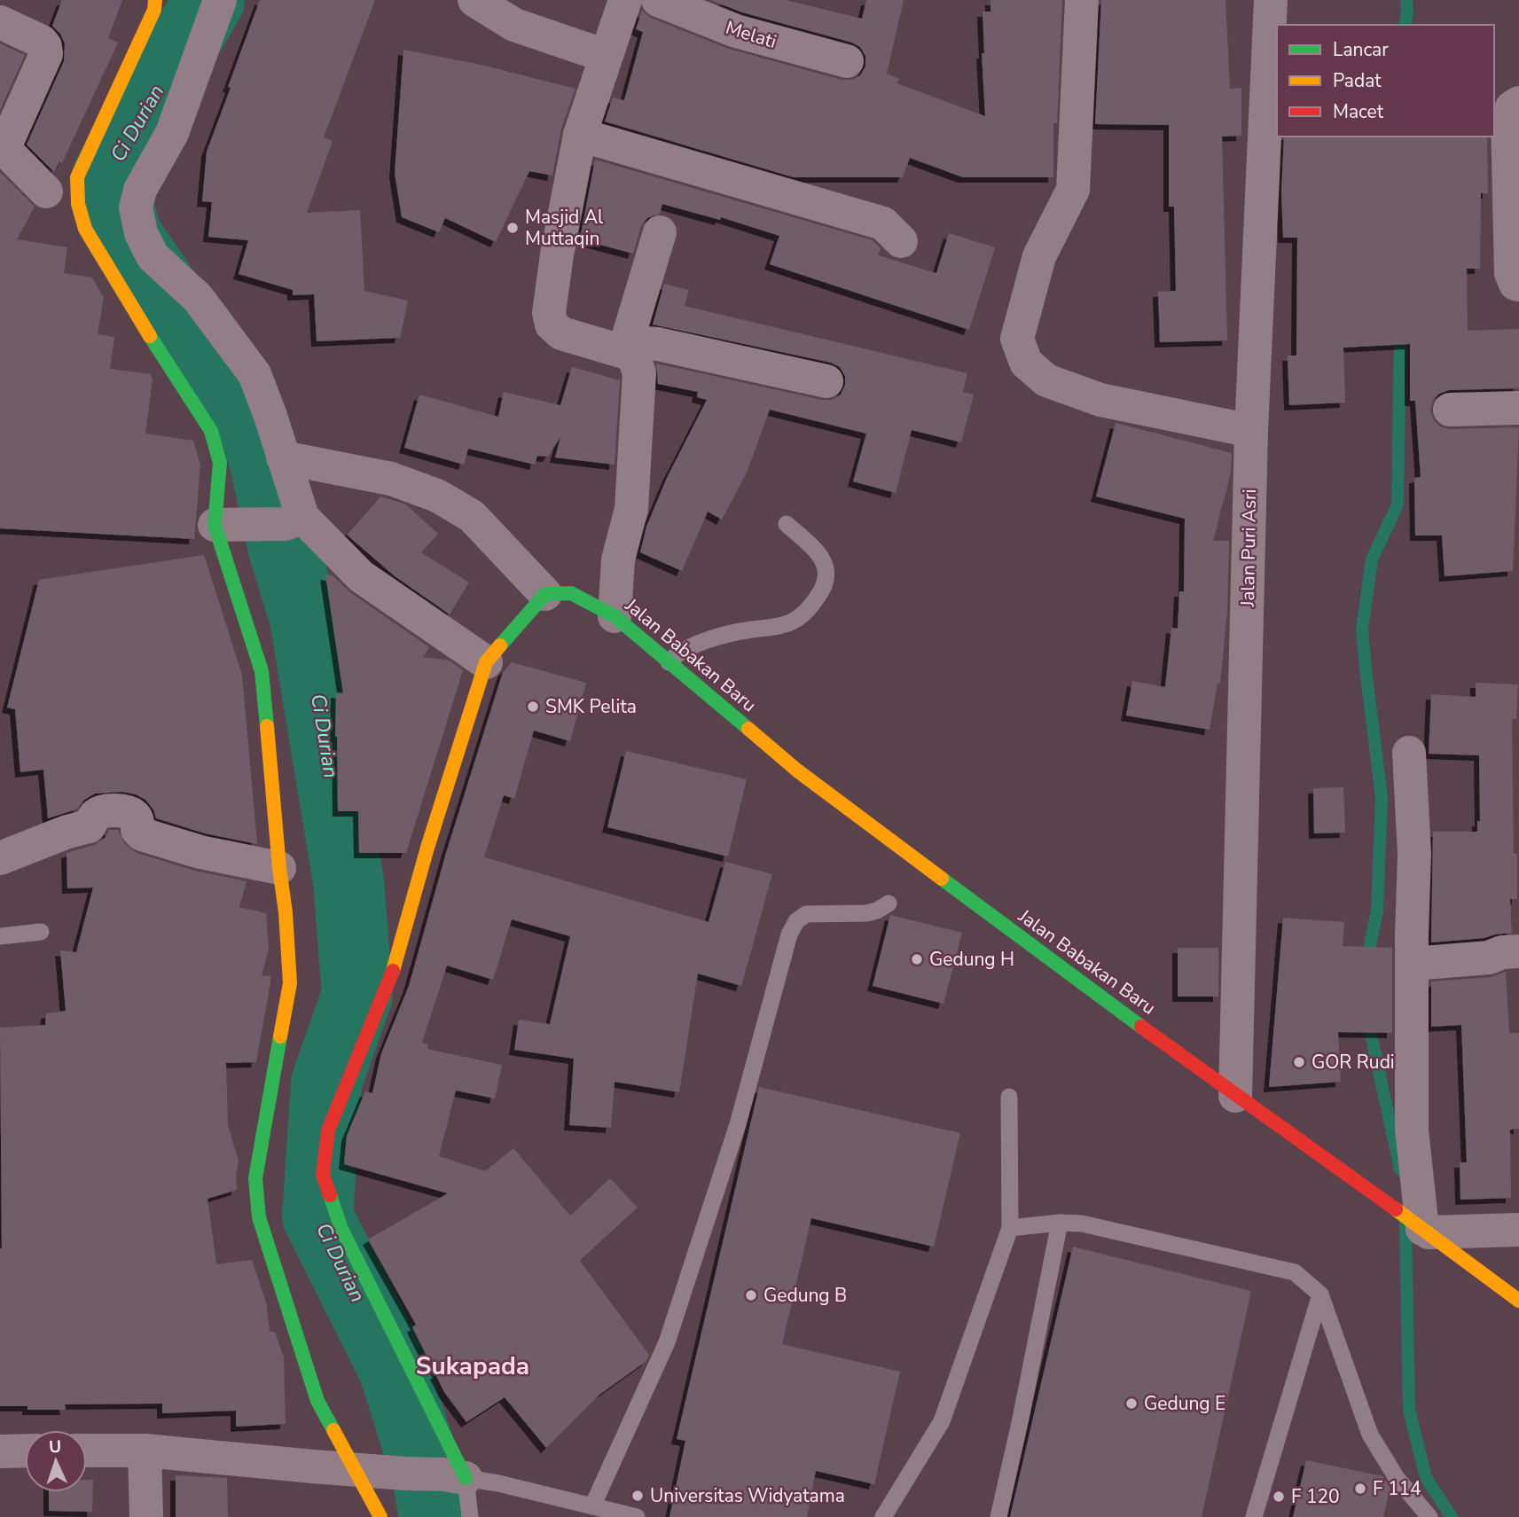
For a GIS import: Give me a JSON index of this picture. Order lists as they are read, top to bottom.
{
  "streets": {
    "street": ["Melati", "Jalan Puri Asri", "Jalan Babakan Baru"]
  },
  "crossings": [
    ["Jalan Puri Asri", "Jalan Babakan Baru"]
  ],
  "districts": ["Sukapada"],
  "water": ["Ci Durian"],
  "places": [
    "Masjid Al Muttaqin",
    "SMK Pelita",
    "Gedung H",
    "GOR Rudi",
    "Gedung B",
    "Gedung E",
    "F 114",
    "Universitas Widyatama",
    "F 120"
  ],
  "legend": ["Lancar", "Padat", "Macet"],
  "north": "top"
}
